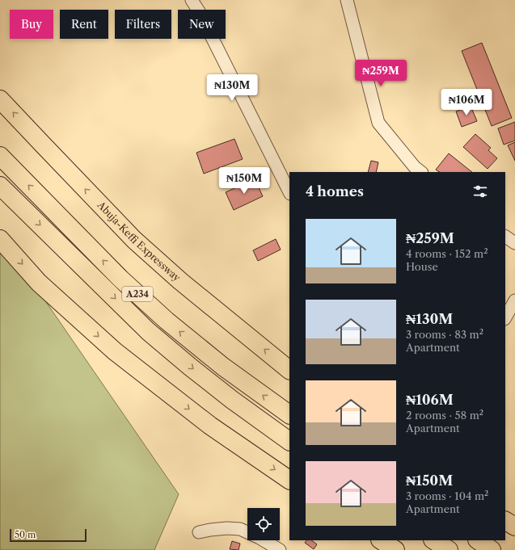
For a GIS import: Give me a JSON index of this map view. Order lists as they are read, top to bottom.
{
  "streets": {
    "highway": ["Abuja-Keffi Expressway", "A234"]
  },
  "scale_bar": "50 m",
  "page": {
    "chip": [
      "Buy",
      "Rent",
      "Filters",
      "New"
    ],
    "price": [
      "₦259M",
      "₦130M",
      "₦106M",
      "₦150M"
    ],
    "heading": "4 homes",
    "list": [
      {
        "name": "₦259M",
        "note": "4 rooms · 152 m² · House"
      },
      {
        "name": "₦130M",
        "note": "3 rooms · 83 m² · Apartment"
      },
      {
        "name": "₦106M",
        "note": "2 rooms · 58 m² · Apartment"
      },
      {
        "name": "₦150M",
        "note": "3 rooms · 104 m² · Apartment"
      }
    ],
    "scale": "50 m"
  }
}
